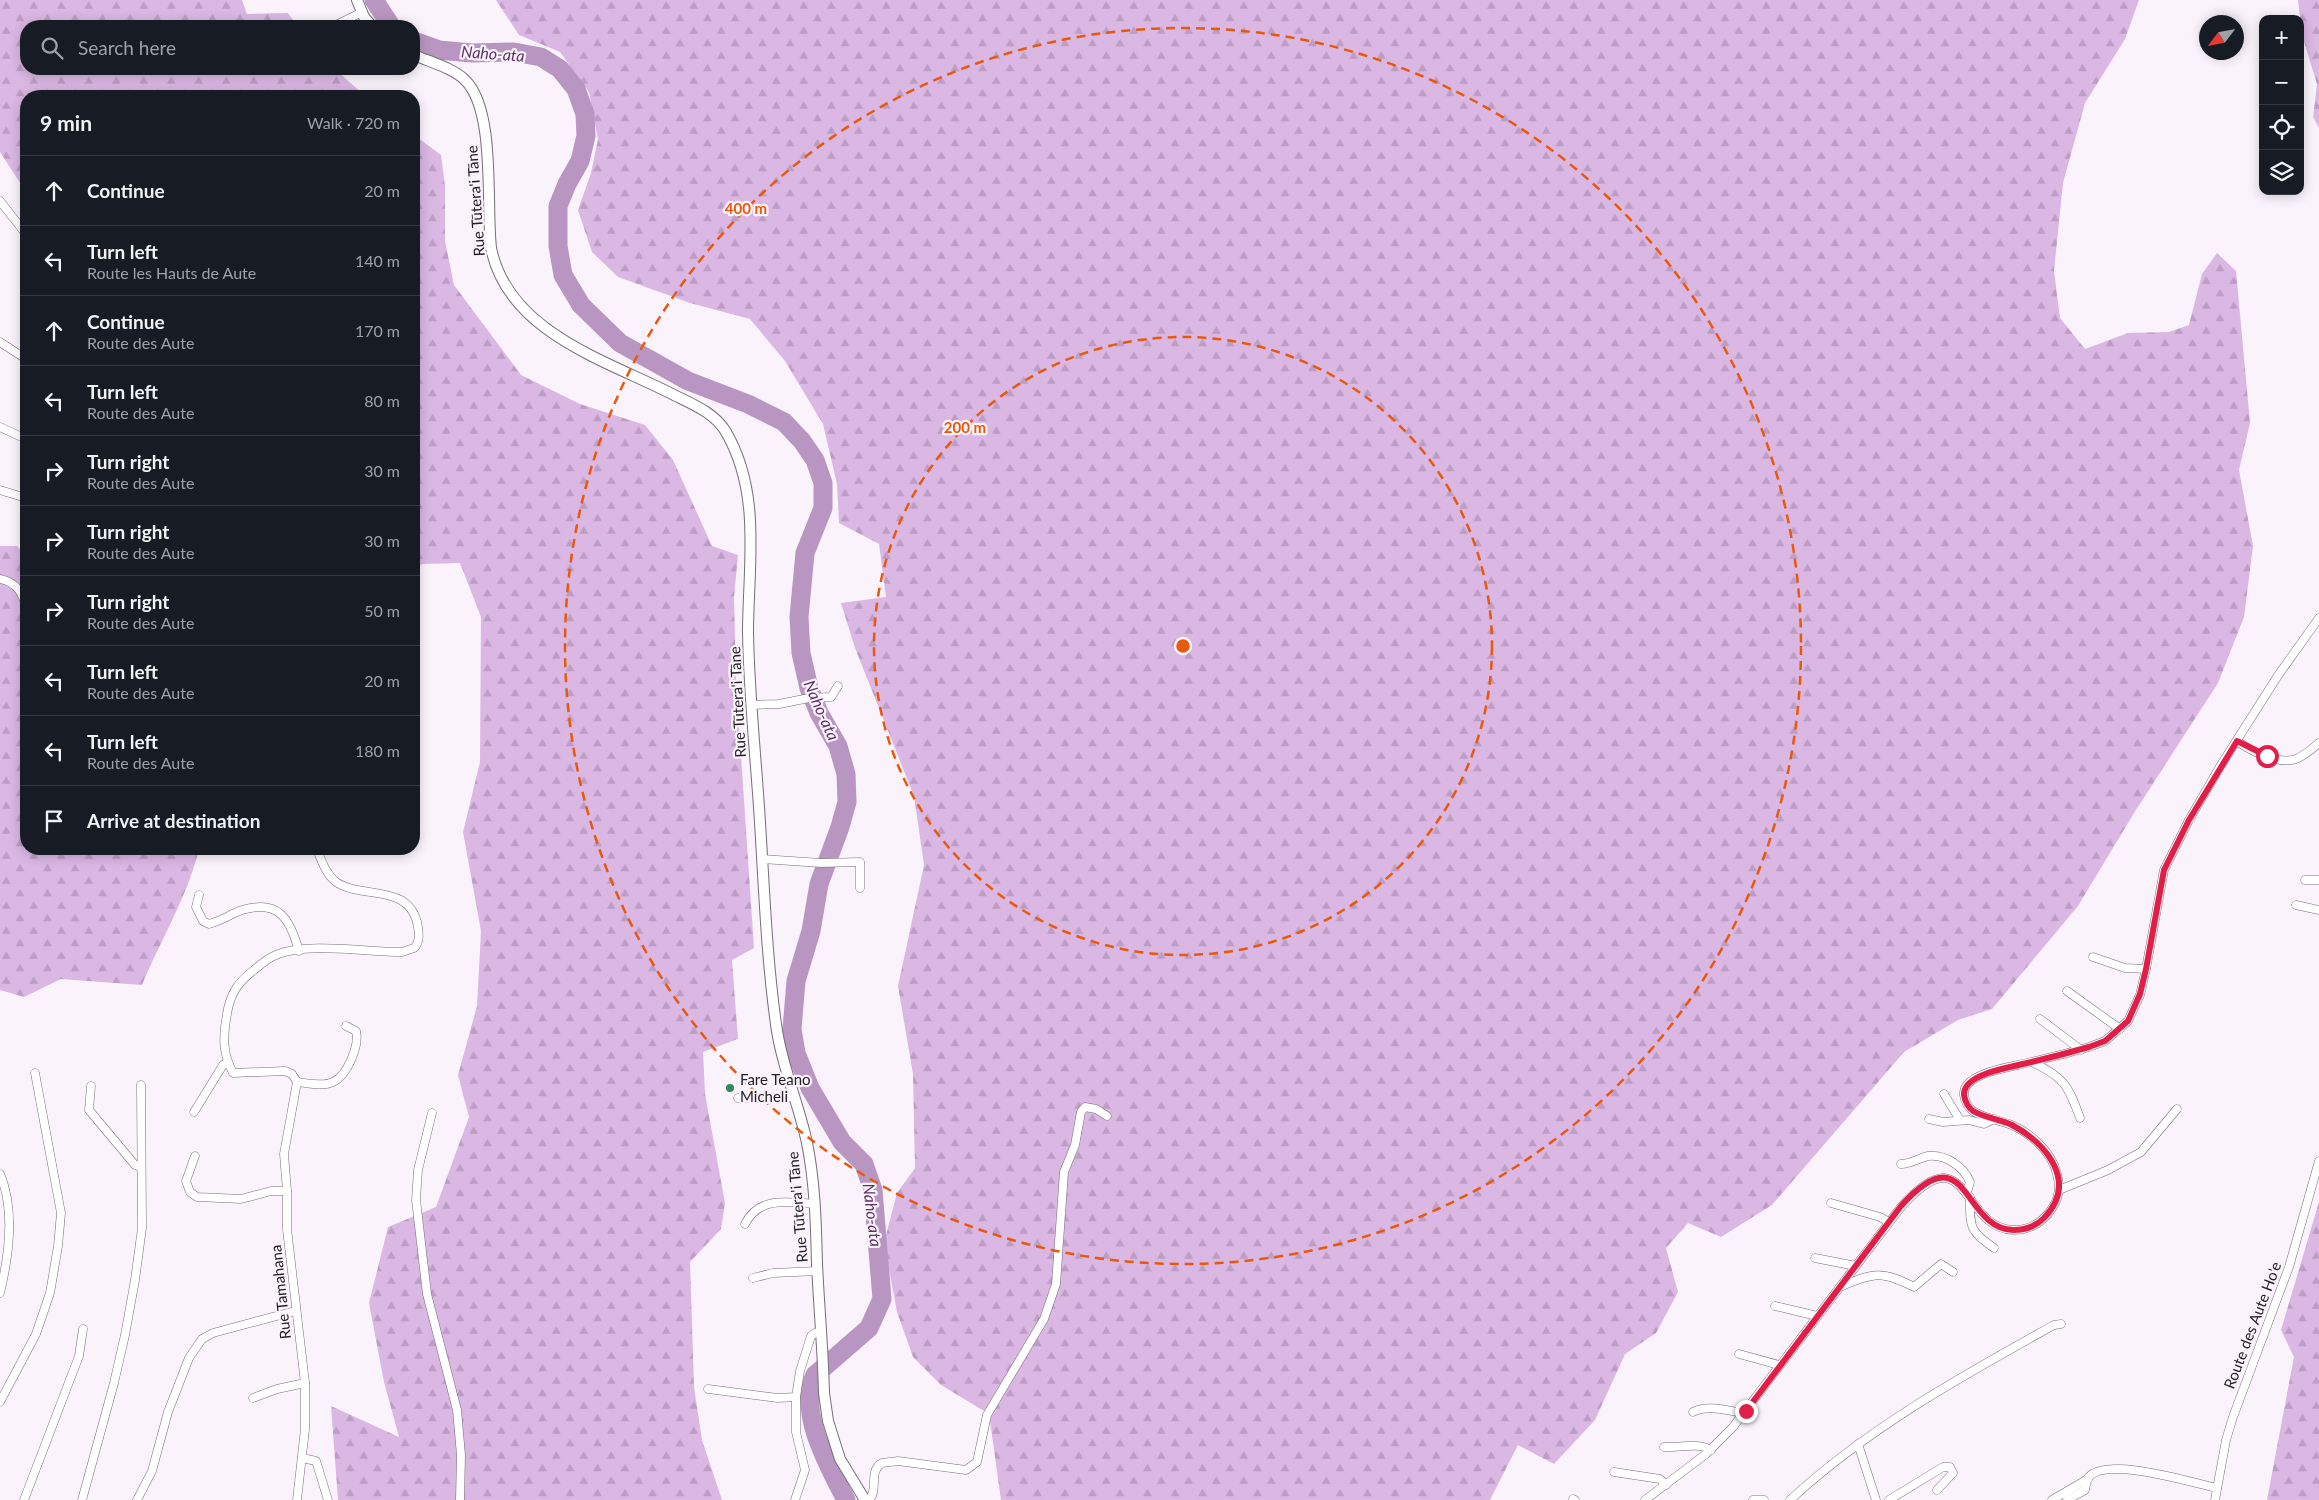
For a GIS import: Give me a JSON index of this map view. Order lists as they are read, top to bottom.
{
  "streets": {
    "street": ["Rue Tūtera'i Tāne", "Rue Tamahana", "Route des Aute Ho'e"]
  },
  "water": ["Naho-ata"],
  "places": ["Fare Teano Micheli"],
  "north": "bottom left",
  "page": {
    "map_buttons": ["+", "−"],
    "search": "Search here",
    "heading": ["9 min", "Walk · 720 m"],
    "list": [
      ["Continue", "20 m"],
      ["Turn left", "Route les Hauts de Aute", "140 m"],
      ["Continue", "Route des Aute", "170 m"],
      ["Turn left", "Route des Aute", "80 m"],
      ["Turn right", "Route des Aute", "30 m"],
      ["Turn right", "Route des Aute", "30 m"],
      ["Turn right", "Route des Aute", "50 m"],
      ["Turn left", "Route des Aute", "20 m"],
      ["Turn left", "Route des Aute", "180 m"],
      "Arrive at destination"
    ]
  },
  "rings": ["400 m", "200 m"]
}
